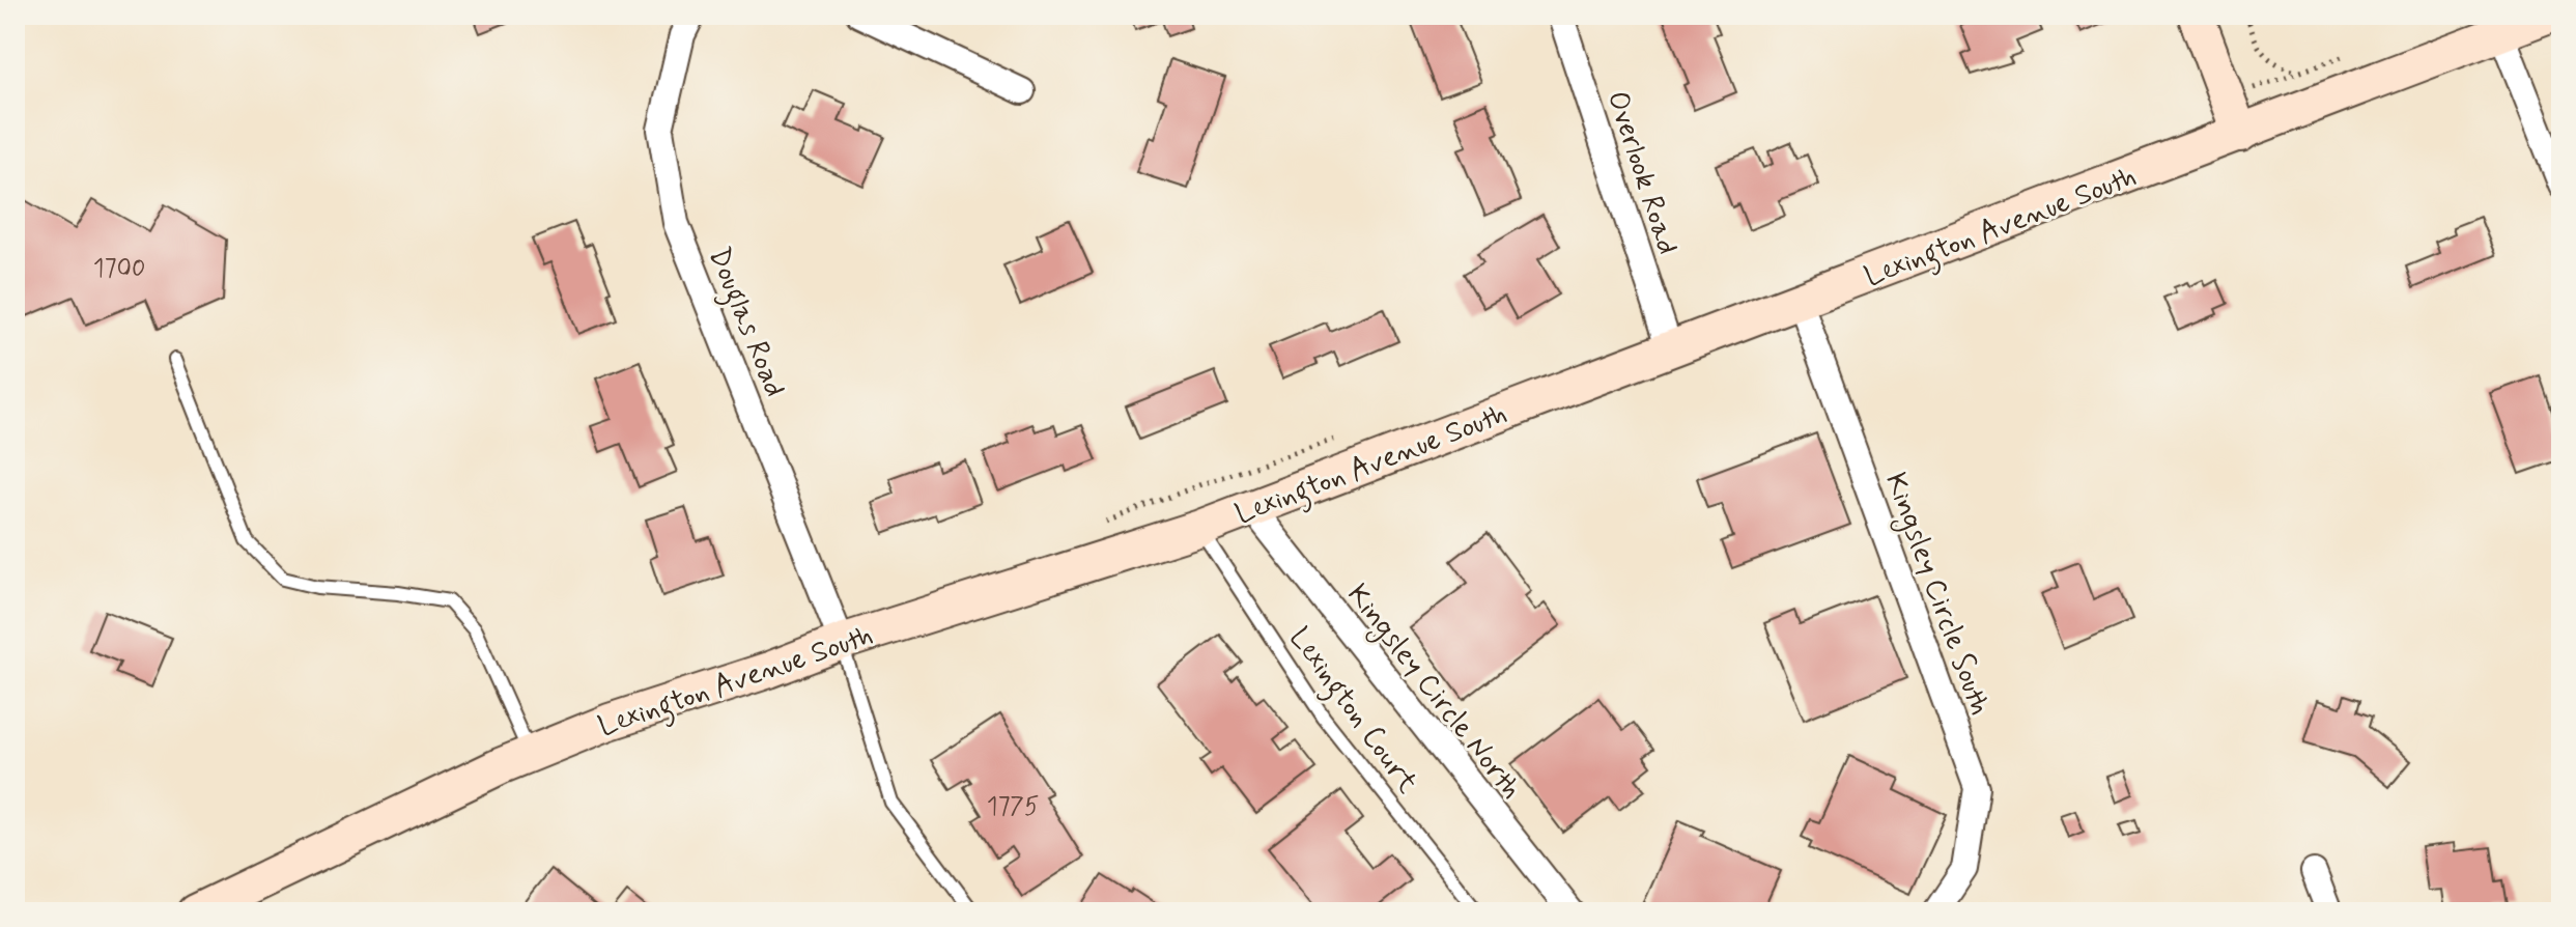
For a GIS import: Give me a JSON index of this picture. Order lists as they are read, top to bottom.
{
  "streets": {
    "street": [
      "Overlook Road",
      "Lexington Avenue South",
      "Douglas Road",
      "Kingsley Circle South",
      "Kingsley Circle North"
    ],
    "lane": ["Lexington Court"]
  },
  "crossings": [
    ["Overlook Road", "Lexington Avenue South"],
    ["Lexington Avenue South", "Douglas Road"],
    ["Lexington Avenue South", "Kingsley Circle South"],
    ["Lexington Avenue South", "Kingsley Circle North"],
    ["Lexington Avenue South", "Lexington Court"]
  ],
  "house_numbers": ["1700", "1775"]
}
